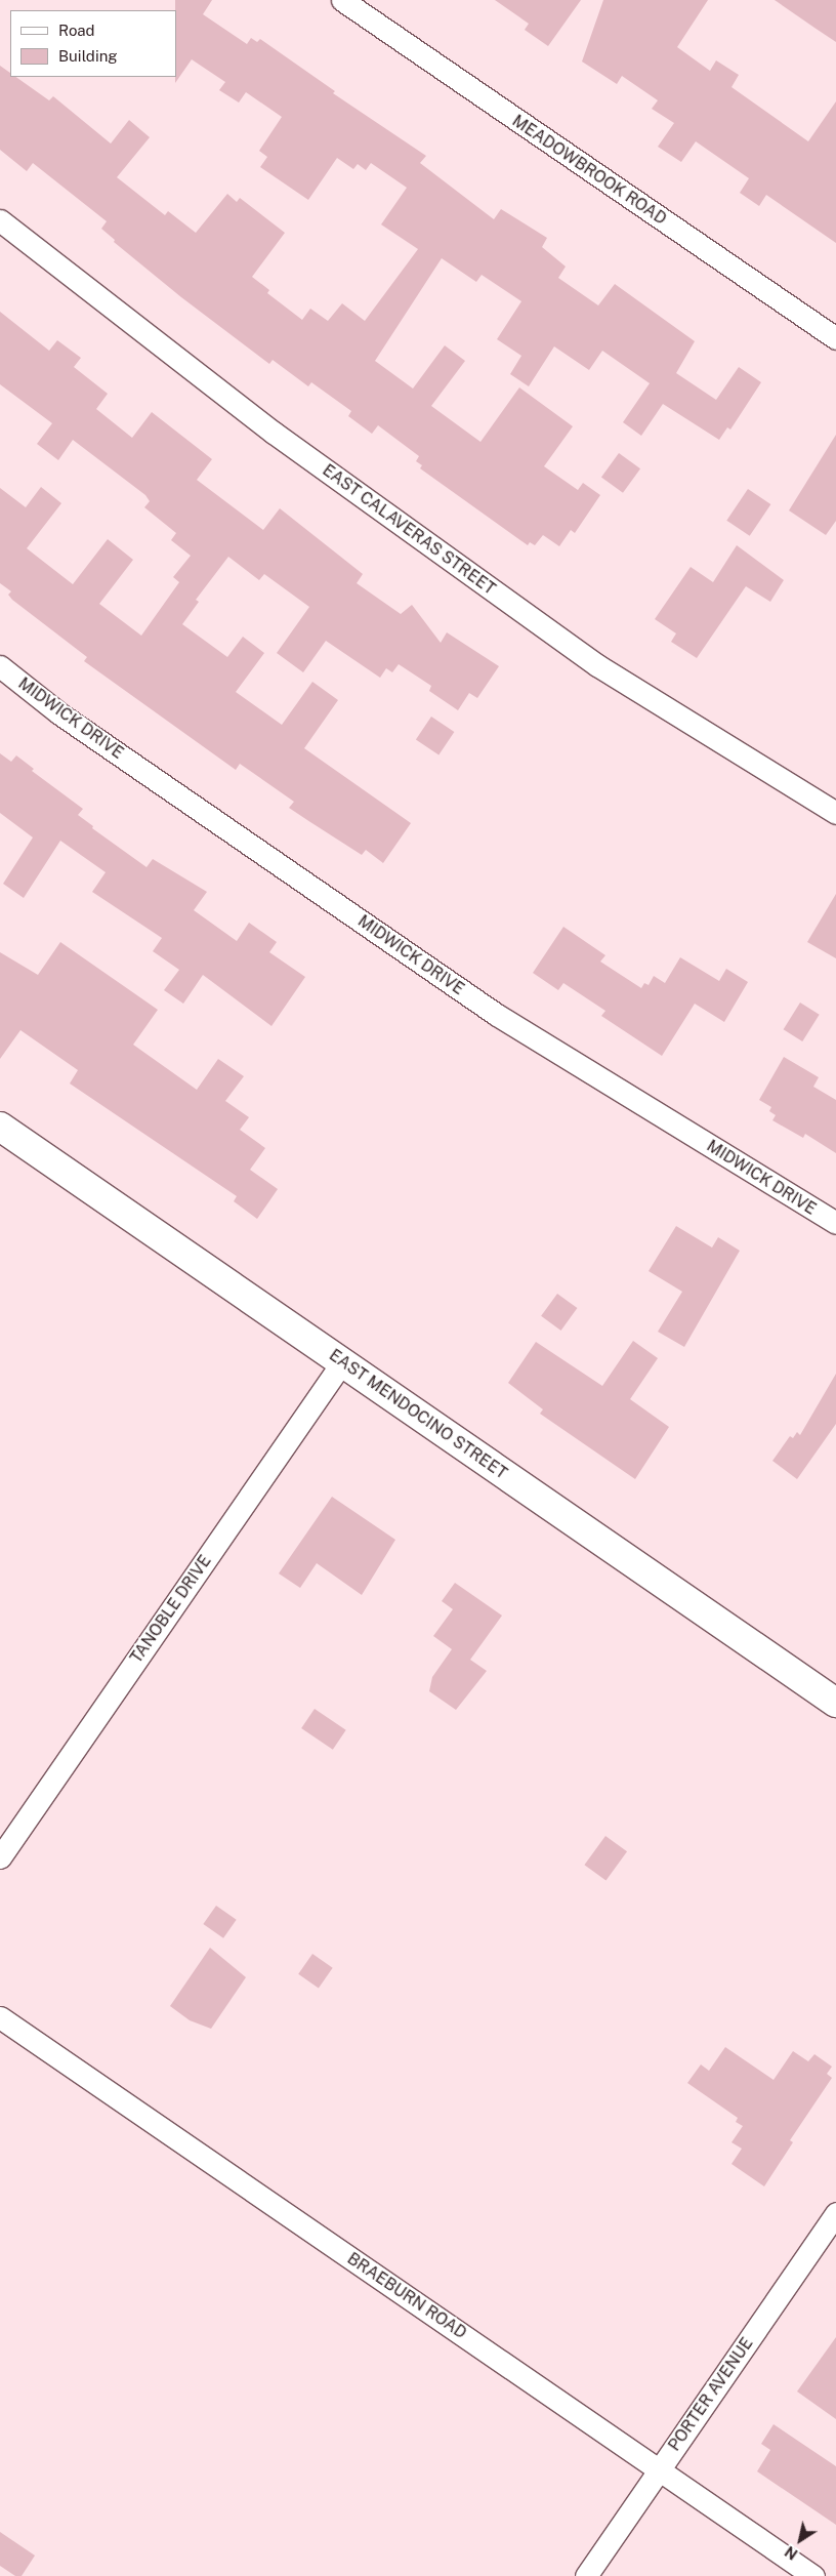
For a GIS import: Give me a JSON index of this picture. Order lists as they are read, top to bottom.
{
  "streets": {
    "street": [
      "MEADOWBROOK ROAD",
      "EAST CALAVERAS STREET",
      "MIDWICK DRIVE",
      "EAST MENDOCINO STREET",
      "TANOBLE DRIVE",
      "BRAEBURN ROAD",
      "PORTER AVENUE"
    ]
  },
  "crossings": [
    ["EAST MENDOCINO STREET", "TANOBLE DRIVE"],
    ["BRAEBURN ROAD", "PORTER AVENUE"]
  ],
  "legend": ["Road", "Building"],
  "north": "bottom left"
}
